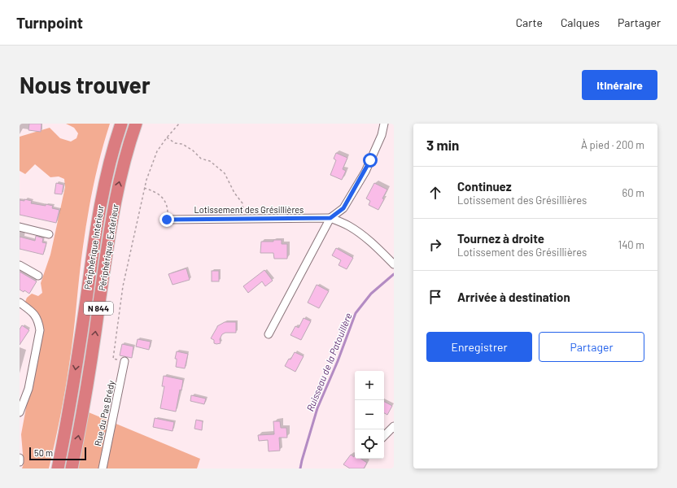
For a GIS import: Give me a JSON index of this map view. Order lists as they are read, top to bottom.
{
  "streets": {
    "highway": ["Périphérique Intérieur", "Périphérique Extérieur", "N 844"],
    "street": ["Lotissement des Grésillières", "Rue du Pas Brédy"]
  },
  "one_way": ["Périphérique Intérieur", "Périphérique Extérieur"],
  "water": ["Ruisseau de la Patouillère"],
  "scale_bar": "50 m",
  "page": {
    "header": "Turnpoint",
    "nav": ["Carte", "Calques", "Partager"],
    "buttons": [
      "Itinéraire",
      ["Enregistrer", "Partager"]
    ],
    "title": "Nous trouver",
    "heading": ["3 min", "À pied · 200 m"],
    "list": [
      ["Continuez", "Lotissement des Grésillières", "60 m"],
      ["Tournez à droite", "Lotissement des Grésillières", "140 m"],
      "Arrivée à destination"
    ],
    "map_buttons": ["+", "−"],
    "scale": "50 m"
  }
}
